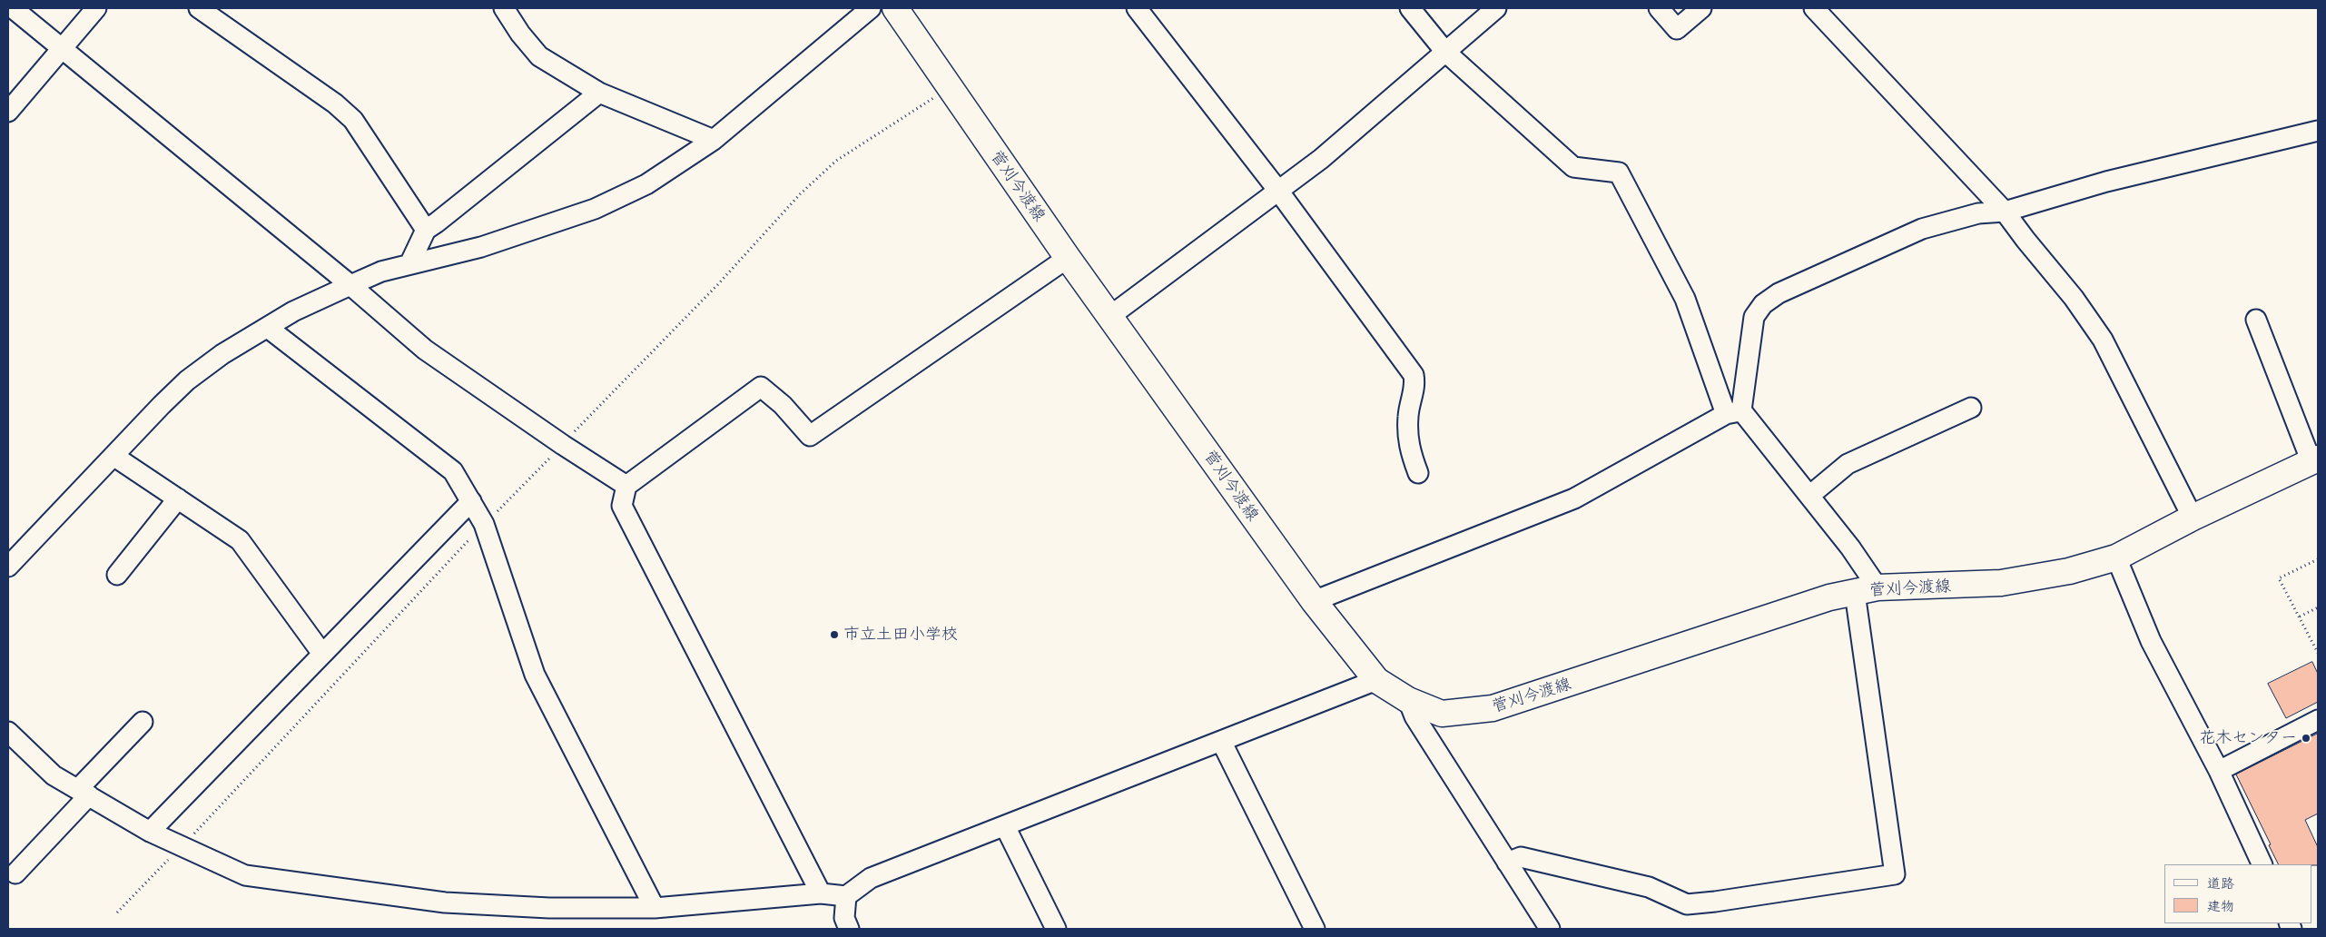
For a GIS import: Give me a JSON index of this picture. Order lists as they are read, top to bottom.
{
  "streets": {
    "main road": ["菅刈今渡線"]
  },
  "places": ["市立土田小学校", "花木センター"],
  "legend": ["道路", "建物"]
}
